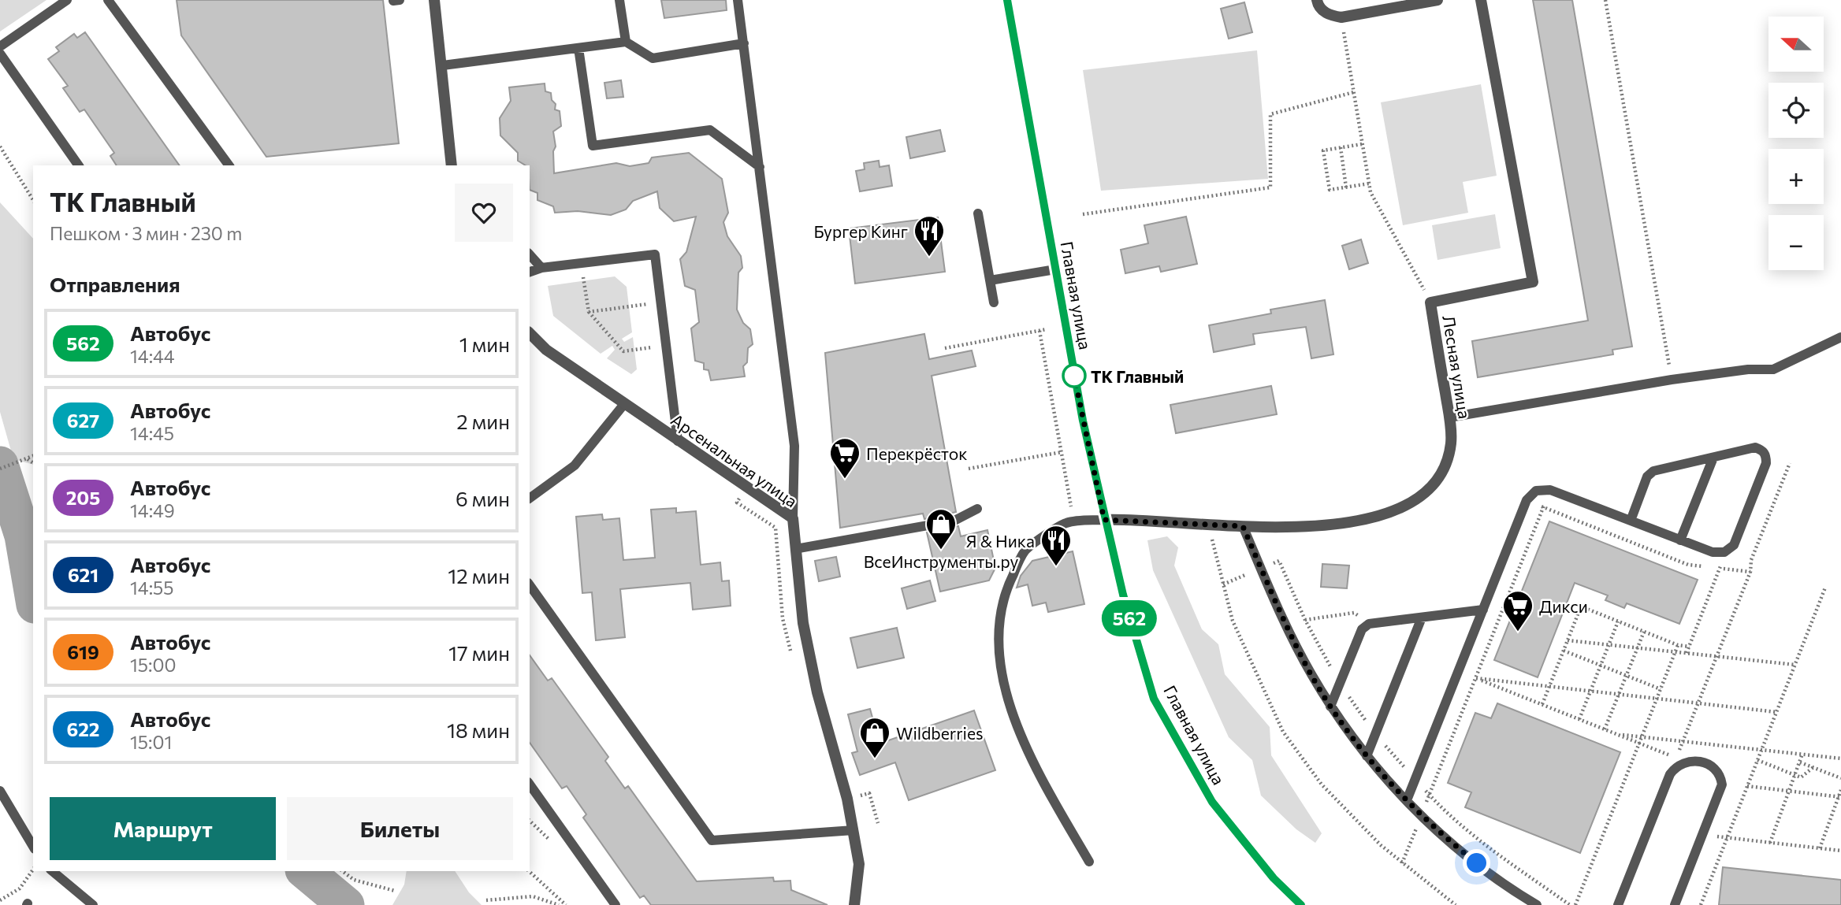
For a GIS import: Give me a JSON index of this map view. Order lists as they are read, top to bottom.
{
  "streets": {
    "main road": ["Главная улица"],
    "street": ["Лесная улица", "Арсенальная улица"]
  },
  "crossings": [
    ["Главная улица", "Лесная улица"]
  ],
  "places": {
    "restaurant": ["Бургер Кинг", "Я & Ника"],
    "other": ["ТК Главный"],
    "supermarket": ["Перекрёсток", "Дикси"],
    "shop": ["ВсеИнструменты.ру", "Wildberries"]
  },
  "lines": ["bus line 562"],
  "north": "left",
  "page": {
    "on_map": "562",
    "map_buttons": ["+", "−"],
    "heading": [
      ["ТК Главный", "Пешком · 3 мин · 230 m"],
      "Отправления"
    ],
    "list": [
      {
        "mark": "562",
        "name": "Автобус",
        "note": "14:44",
        "value": "1 мин"
      },
      {
        "mark": "627",
        "name": "Автобус",
        "note": "14:45",
        "value": "2 мин"
      },
      {
        "mark": "205",
        "name": "Автобус",
        "note": "14:49",
        "value": "6 мин"
      },
      {
        "mark": "621",
        "name": "Автобус",
        "note": "14:55",
        "value": "12 мин"
      },
      {
        "mark": "619",
        "name": "Автобус",
        "note": "15:00",
        "value": "17 мин"
      },
      {
        "mark": "622",
        "name": "Автобус",
        "note": "15:01",
        "value": "18 мин"
      }
    ],
    "buttons": ["Маршрут", "Билеты"]
  }
}
